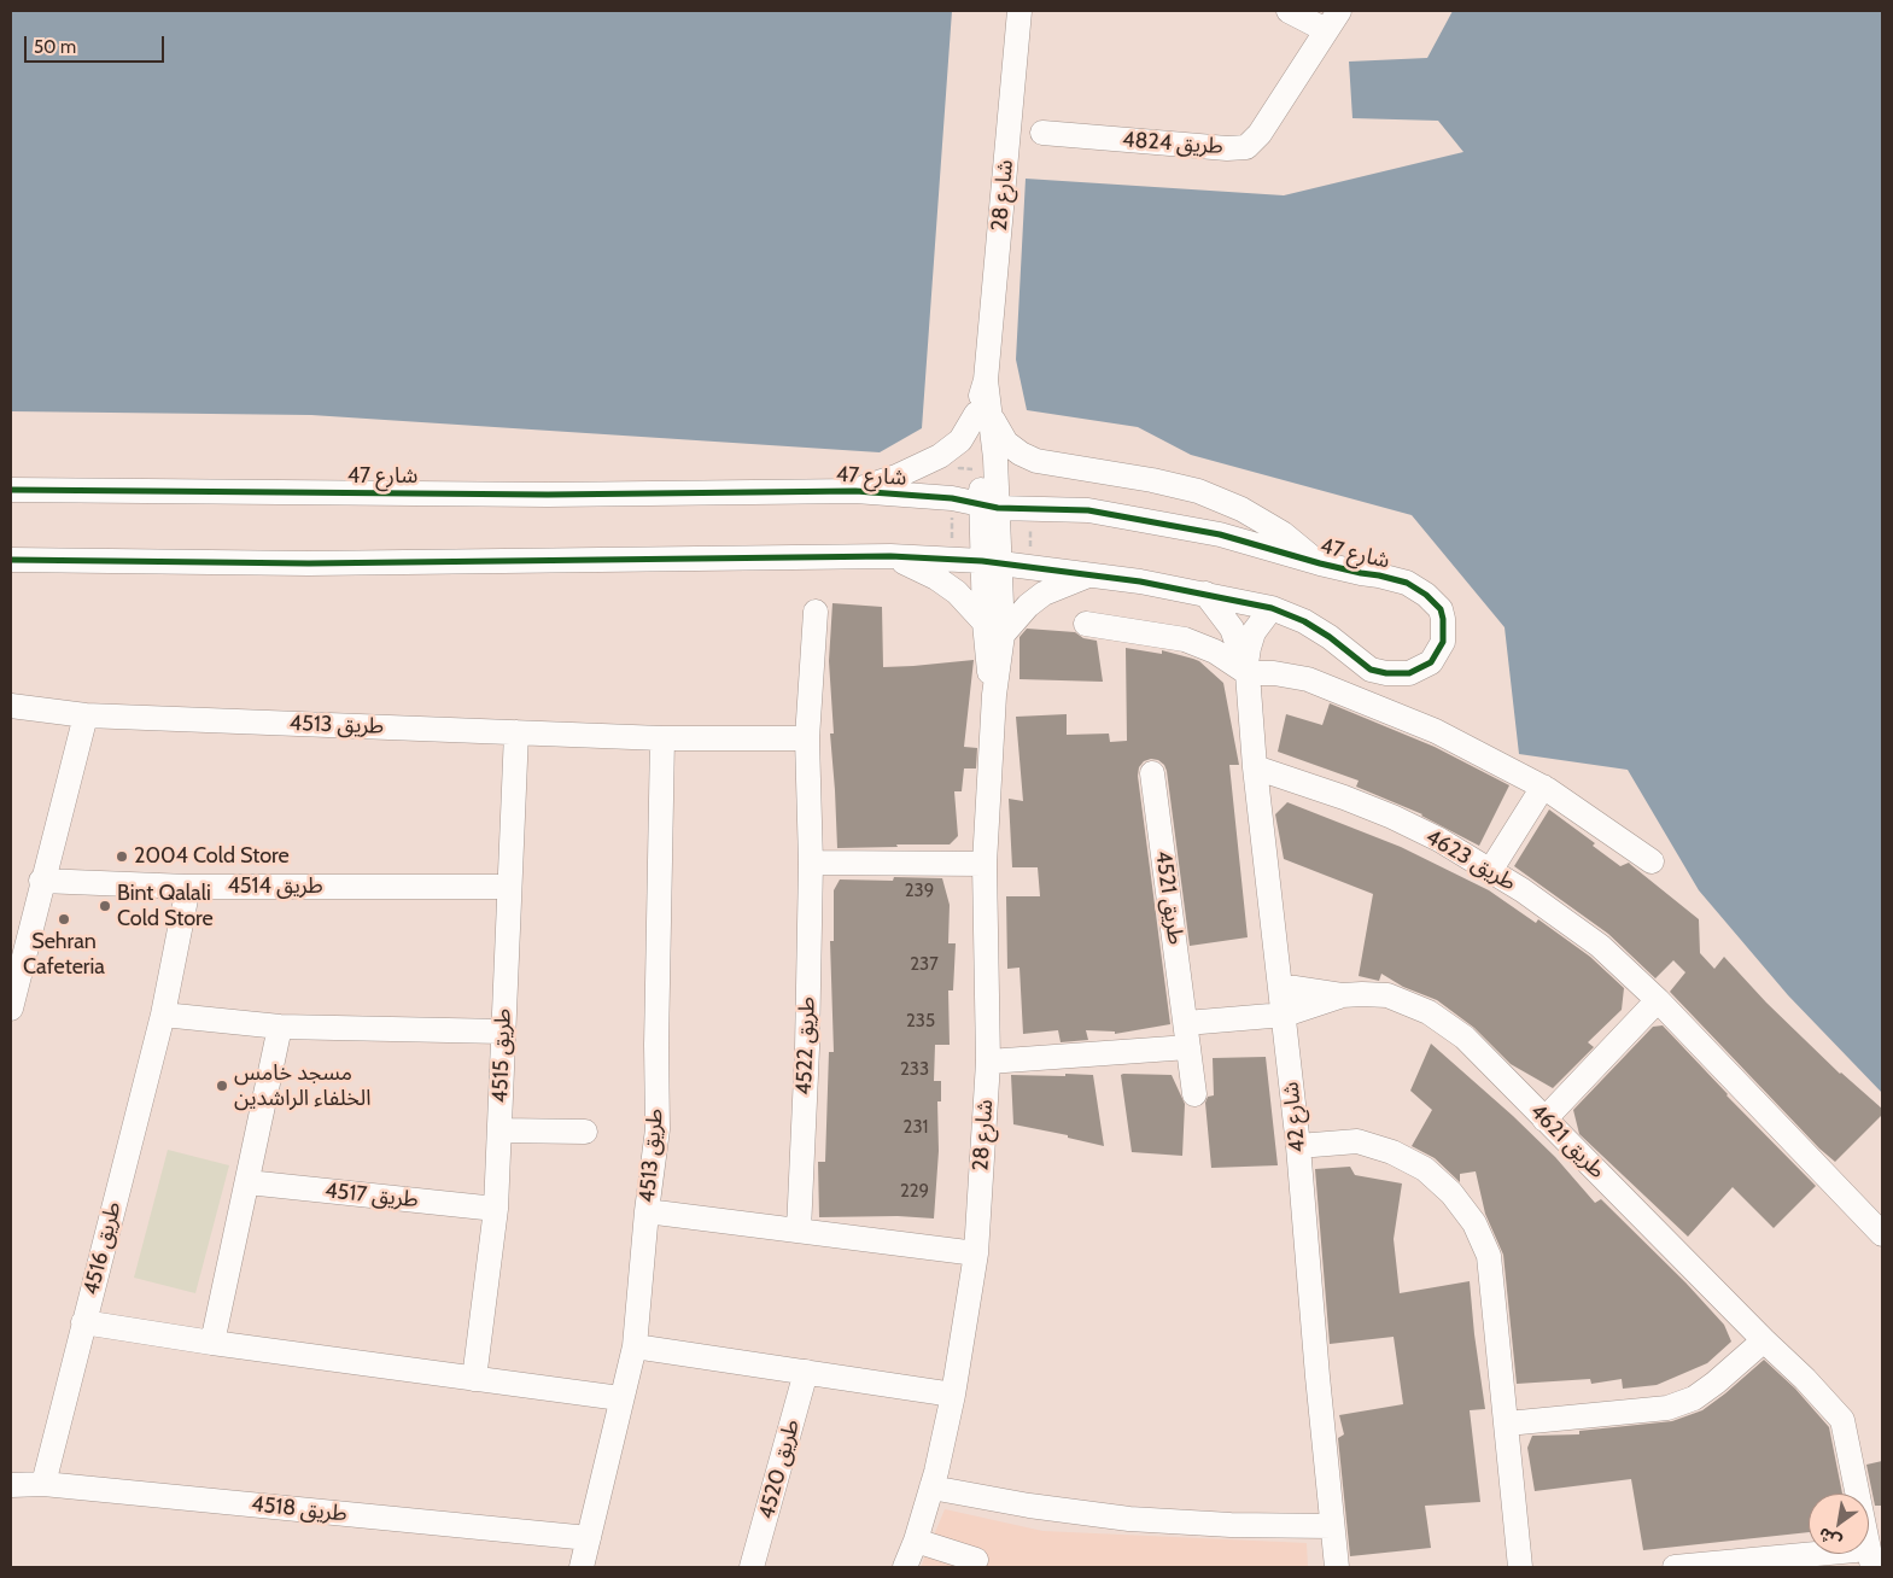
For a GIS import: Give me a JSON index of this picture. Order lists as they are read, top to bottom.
{
  "streets": {
    "street": [
      "طريق 4824",
      "شارع 28",
      "شارع 47",
      "طريق 4513",
      "طريق 4623",
      "طريق 4514",
      "طريق 4521",
      "طريق 4522",
      "طريق 4515",
      "شارع 42",
      "طريق 4621",
      "طريق 4517",
      "طريق 4516",
      "طريق 4520",
      "طريق 4518"
    ]
  },
  "crossings": [
    ["شارع 28", "شارع 47"],
    ["شارع 47", "شارع 42"],
    ["طريق 4513", "طريق 4522"],
    ["طريق 4513", "طريق 4515"],
    ["طريق 4513", "طريق 4518"],
    ["طريق 4623", "شارع 42"],
    ["طريق 4514", "طريق 4515"],
    ["طريق 4514", "طريق 4516"],
    ["طريق 4515", "طريق 4517"],
    ["شارع 42", "طريق 4621"],
    ["طريق 4516", "طريق 4518"]
  ],
  "places": [
    "2004 Cold Store",
    "Bint Qalali Cold Store",
    "Sehran Cafeteria",
    "مسجد خامس الخلفاء الراشدين"
  ],
  "house_numbers": [
    "239",
    "237",
    "235",
    "233",
    "231",
    "229"
  ],
  "scale_bar": "50 m",
  "north": "bottom left"
}
